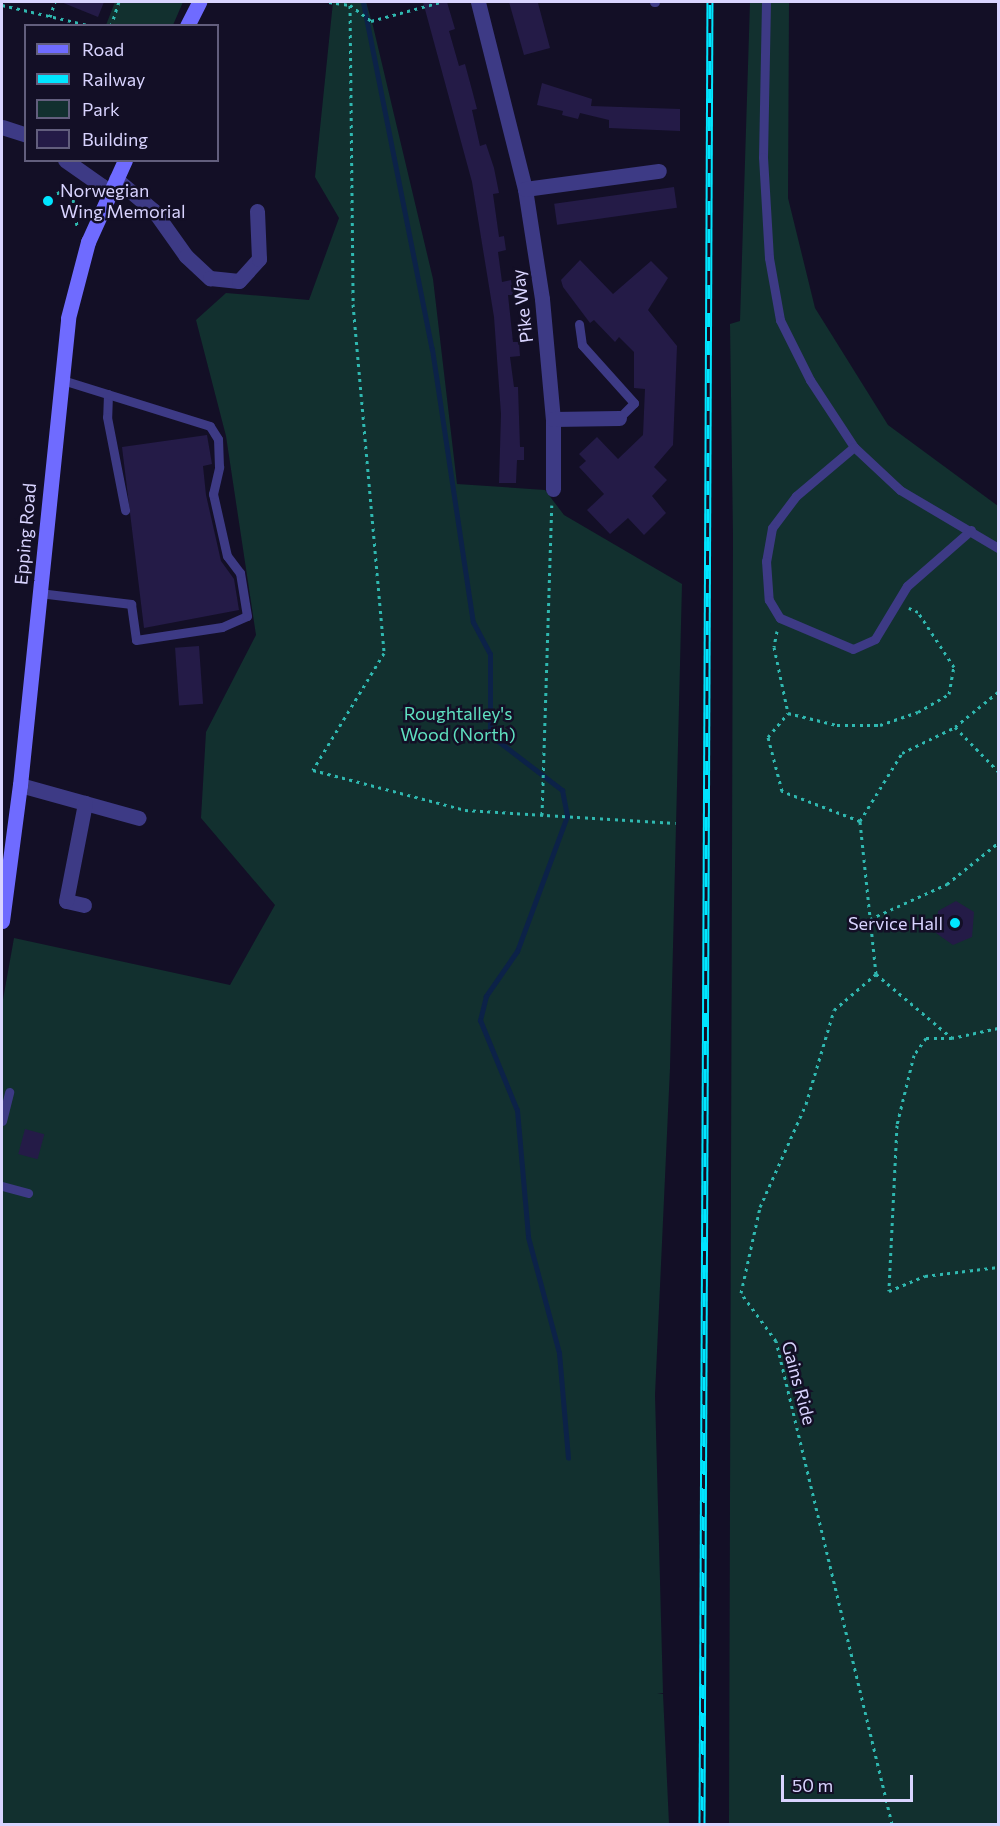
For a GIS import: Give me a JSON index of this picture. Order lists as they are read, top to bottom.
{
  "streets": {
    "main road": ["Epping Road"],
    "street": ["Pike Way"],
    "path": ["Gains Ride"]
  },
  "parks": ["Roughtalley's Wood (North)"],
  "places": ["Norwegian Wing Memorial", "Service Hall"],
  "legend": [
    "Road",
    "Railway",
    "Park",
    "Building"
  ],
  "scale_bar": "50 m"
}
